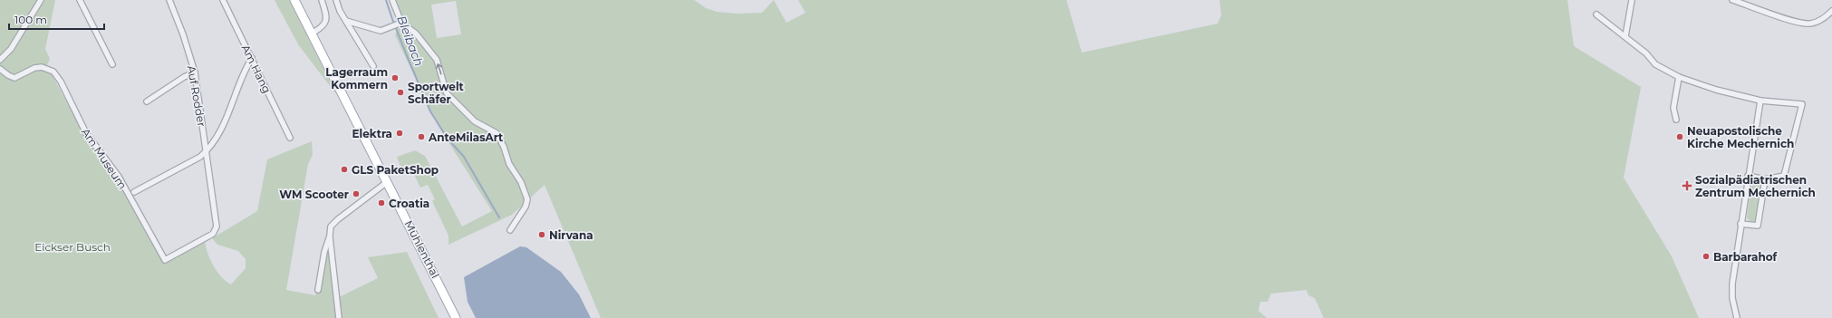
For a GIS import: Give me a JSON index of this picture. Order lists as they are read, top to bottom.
{
  "streets": {
    "main road": ["Mühlenthal"],
    "street": ["Am Hang", "Auf Rodder", "Am Museum"]
  },
  "crossings": [
    ["Auf Rodder", "Am Museum"]
  ],
  "water": ["Bleibach"],
  "parks": ["Eickser Busch"],
  "places": {
    "other": [
      "Lagerraum Kommern",
      "Sportwelt Schäfer",
      "Elektra",
      "AnteMilasArt",
      "Neuapostolische Kirche Mechernich",
      "GLS PaketShop",
      "WM Scooter",
      "Croatia",
      "Nirvana",
      "Barbarahof"
    ],
    "health": ["Sozialpädiatrischen Zentrum Mechernich"]
  },
  "scale_bar": "100 m"
}
